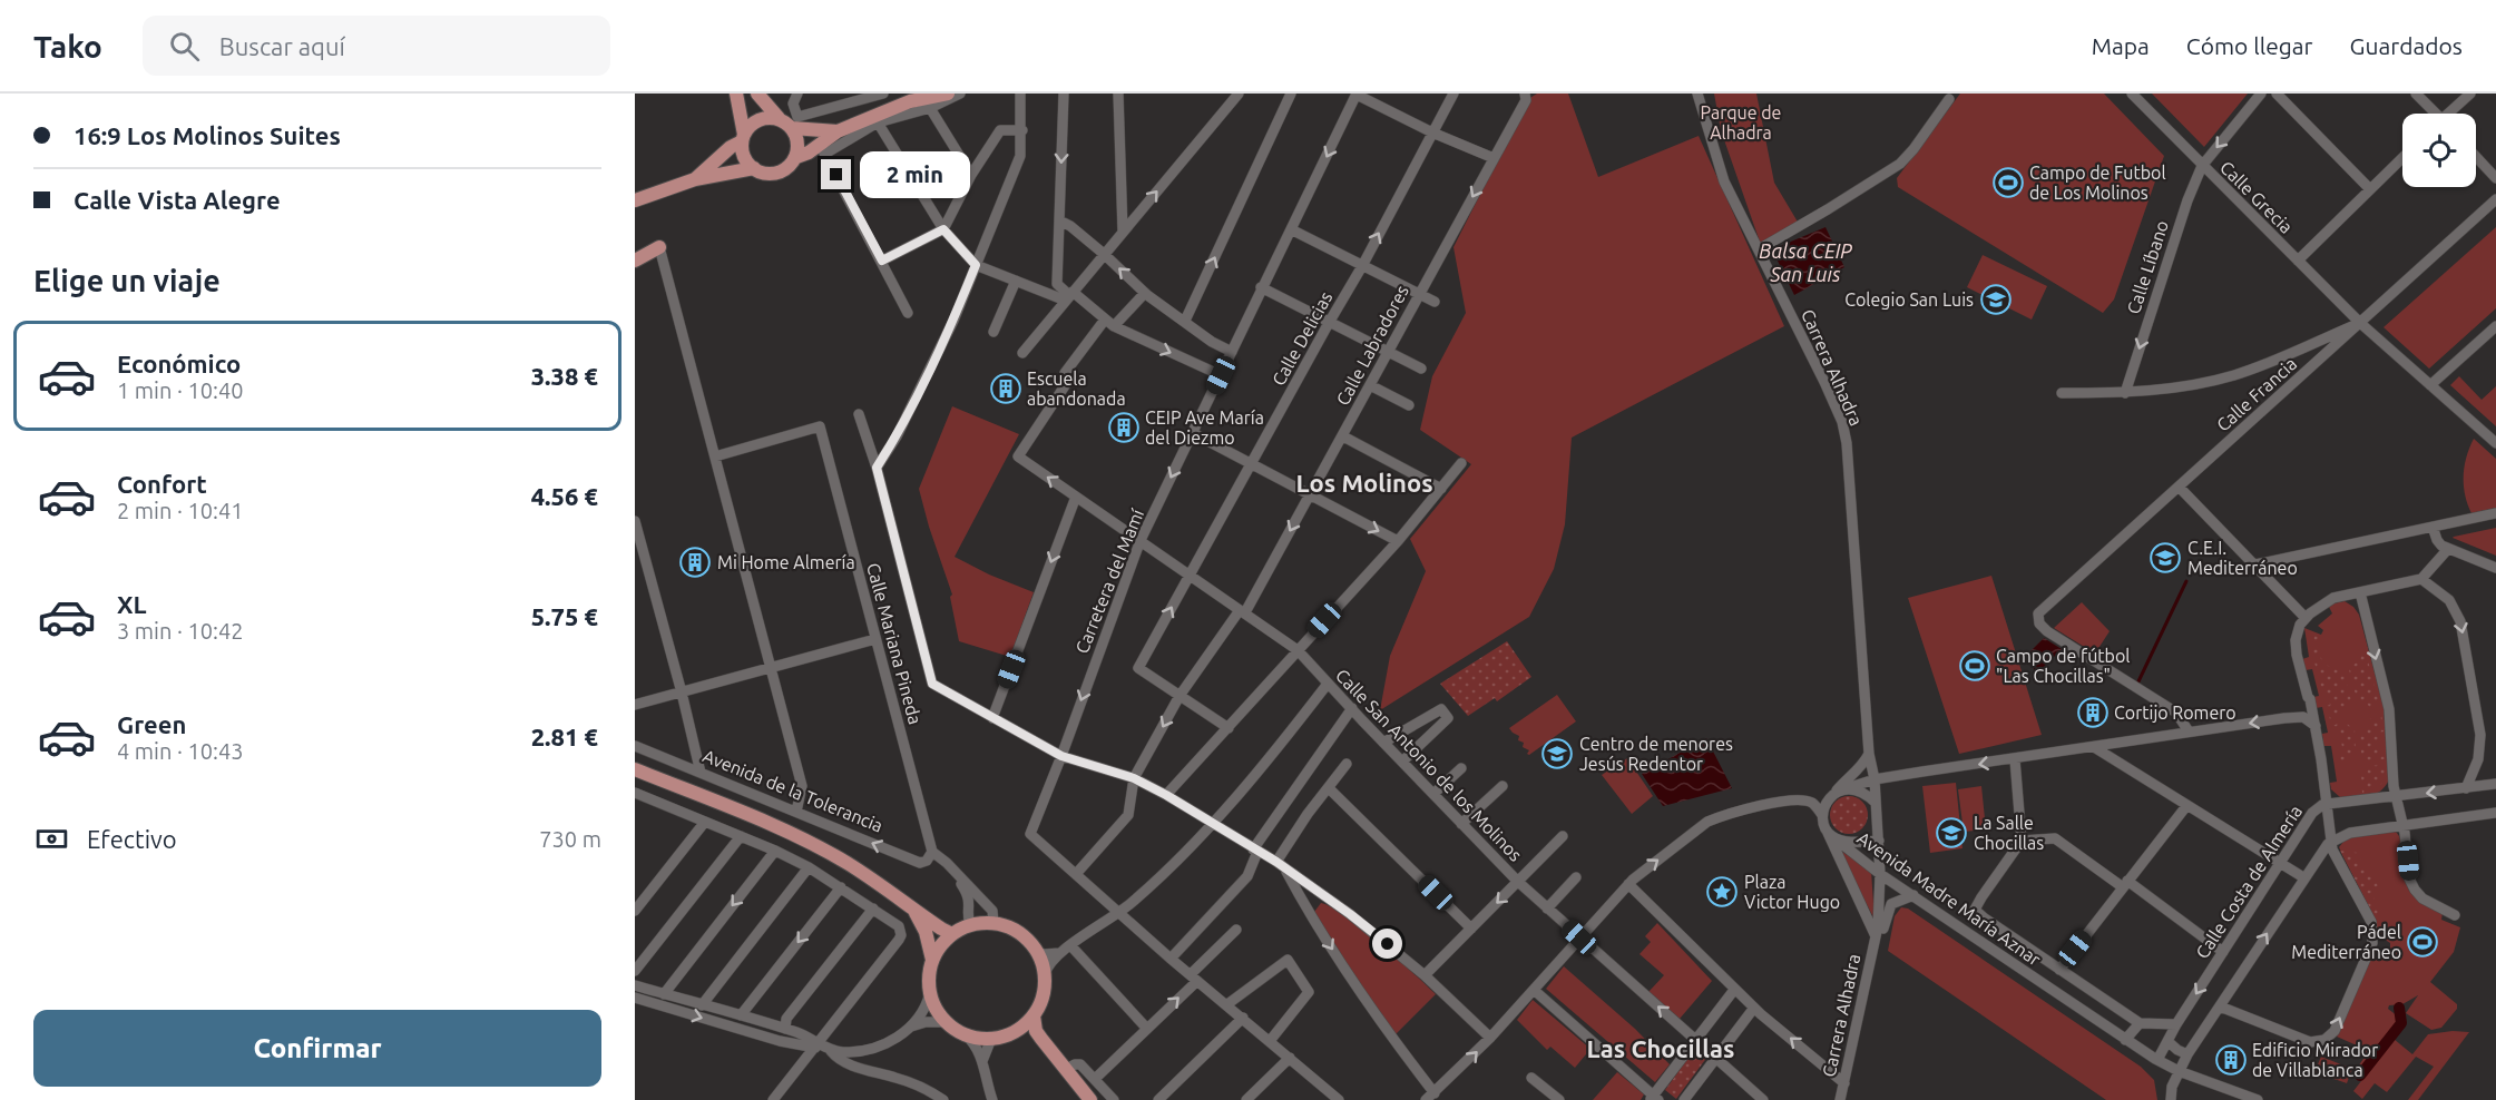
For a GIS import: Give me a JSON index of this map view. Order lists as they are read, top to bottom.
{
  "streets": {
    "street": [
      "Calle Grecia",
      "Calle Líbano",
      "Calle Delicias",
      "Calle Labradores",
      "Carrera Alhadra",
      "Calle Francia",
      "Carretera del Mamí",
      "Calle Mariana Pineda",
      "Calle San Antonio de los Molinos",
      "Avenida de la Tolerancia",
      "Calle Costa de Almería",
      "Avenida Madre María Aznar"
    ]
  },
  "crossings": [
    ["Calle Grecia", "Calle Líbano"],
    ["Calle Grecia", "Calle Francia"],
    ["Calle Delicias", "Calle Labradores"],
    ["Calle Delicias", "Calle San Antonio de los Molinos"],
    ["Calle Labradores", "Carretera del Mamí"],
    ["Calle Labradores", "Calle San Antonio de los Molinos"],
    ["Carrera Alhadra", "Avenida Madre María Aznar"],
    ["Carretera del Mamí", "Calle San Antonio de los Molinos"],
    ["Calle Mariana Pineda", "Avenida de la Tolerancia"],
    ["Calle Costa de Almería", "Avenida Madre María Aznar"]
  ],
  "one_way": ["Calle Líbano", "Calle Delicias"],
  "districts": ["Los Molinos", "Las Chocillas"],
  "water": ["Balsa CEIP San Luis"],
  "parks": ["Parque de Alhadra"],
  "places": {
    "sports": ["Campo de Futbol de Los Molinos", "Campo de fútbol \"Las Chocillas\"", "Pádel Mediterráneo"],
    "school or university": [
      "Colegio San Luis",
      "C.E.I. Mediterráneo",
      "Centro de menores Jesús Redentor",
      "La Salle Chocillas"
    ],
    "building": [
      "Escuela abandonada",
      "CEIP Ave María del Diezmo",
      "Mi Home Almería",
      "Cortijo Romero",
      "Edificio Mirador de Villablanca"
    ],
    "place": ["Plaza Victor Hugo"]
  },
  "page": {
    "header": "Tako",
    "search": "Buscar aquí",
    "nav": ["Mapa", "Cómo llegar", "Guardados"],
    "banner": ["16:9 Los Molinos Suites", "Calle Vista Alegre"],
    "bubble": "2 min",
    "heading": "Elige un viaje",
    "list": [
      {
        "name": "Económico",
        "note": "1 min · 10:40",
        "value": "3.38 €"
      },
      {
        "name": "Confort",
        "note": "2 min · 10:41",
        "value": "4.56 €"
      },
      {
        "name": "XL",
        "note": "3 min · 10:42",
        "value": "5.75 €"
      },
      {
        "name": "Green",
        "note": "4 min · 10:43",
        "value": "2.81 €"
      }
    ],
    "pay": ["Efectivo", "730 m"],
    "buttons": "Confirmar"
  }
}
